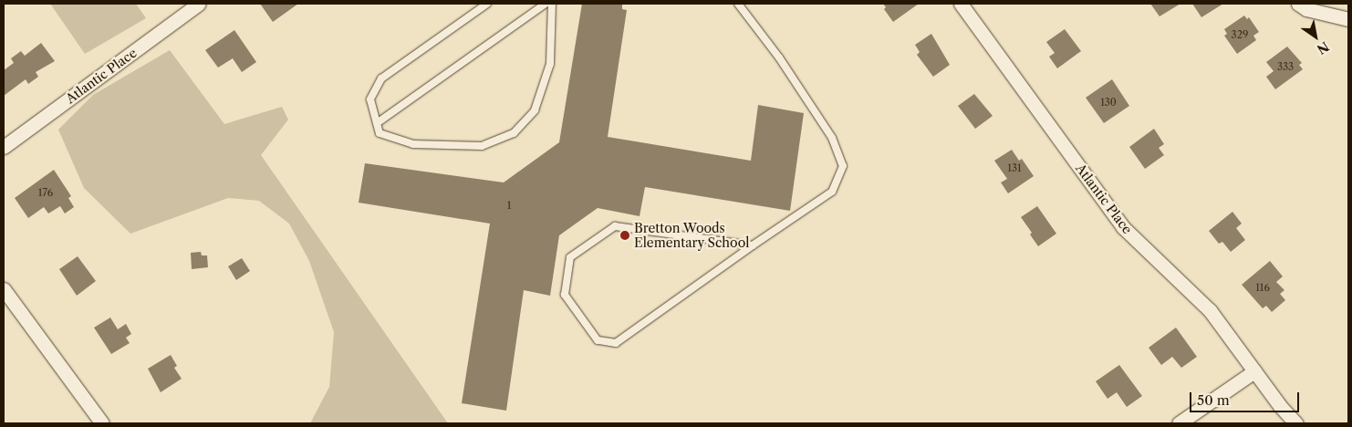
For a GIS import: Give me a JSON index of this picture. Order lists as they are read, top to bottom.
{
  "streets": {
    "street": ["Atlantic Place"]
  },
  "places": ["Bretton Woods Elementary School"],
  "house_numbers": [
    "329",
    "333",
    "130",
    "131",
    "176",
    "1",
    "116"
  ],
  "scale_bar": "50 m",
  "north": "bottom right"
}
